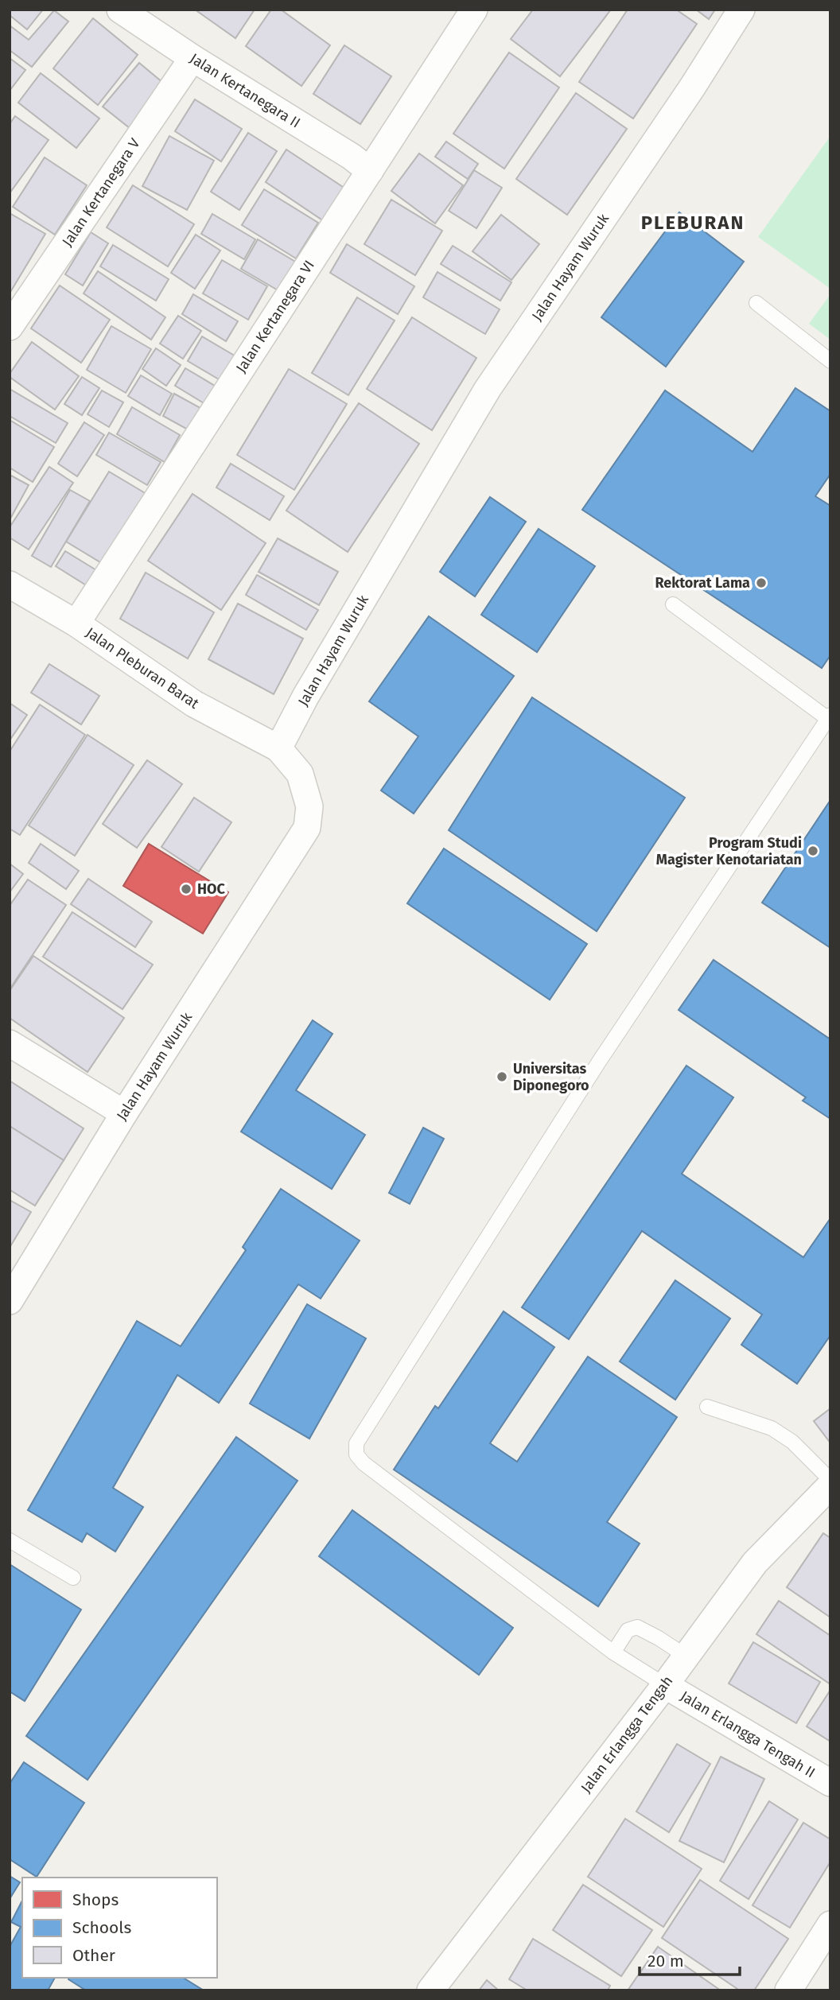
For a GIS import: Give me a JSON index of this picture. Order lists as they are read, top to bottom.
{
  "streets": {
    "street": [
      "Jalan Kertanegara II",
      "Jalan Kertanegara V",
      "Jalan Hayam Wuruk",
      "Jalan Kertanegara VI",
      "Jalan Pleburan Barat",
      "Jalan Erlangga Tengah",
      "Jalan Erlangga Tengah II"
    ]
  },
  "crossings": [
    ["Jalan Kertanegara II", "Jalan Kertanegara V"],
    ["Jalan Kertanegara II", "Jalan Kertanegara VI"],
    ["Jalan Hayam Wuruk", "Jalan Pleburan Barat"],
    ["Jalan Kertanegara VI", "Jalan Pleburan Barat"],
    ["Jalan Erlangga Tengah", "Jalan Erlangga Tengah II"]
  ],
  "districts": ["PLEBURAN"],
  "places": [
    "Rektorat Lama",
    "Program Studi Magister Kenotariatan",
    "HOC",
    "Universitas Diponegoro"
  ],
  "legend": ["Shops", "Schools", "Other"],
  "scale_bar": "20 m"
}
